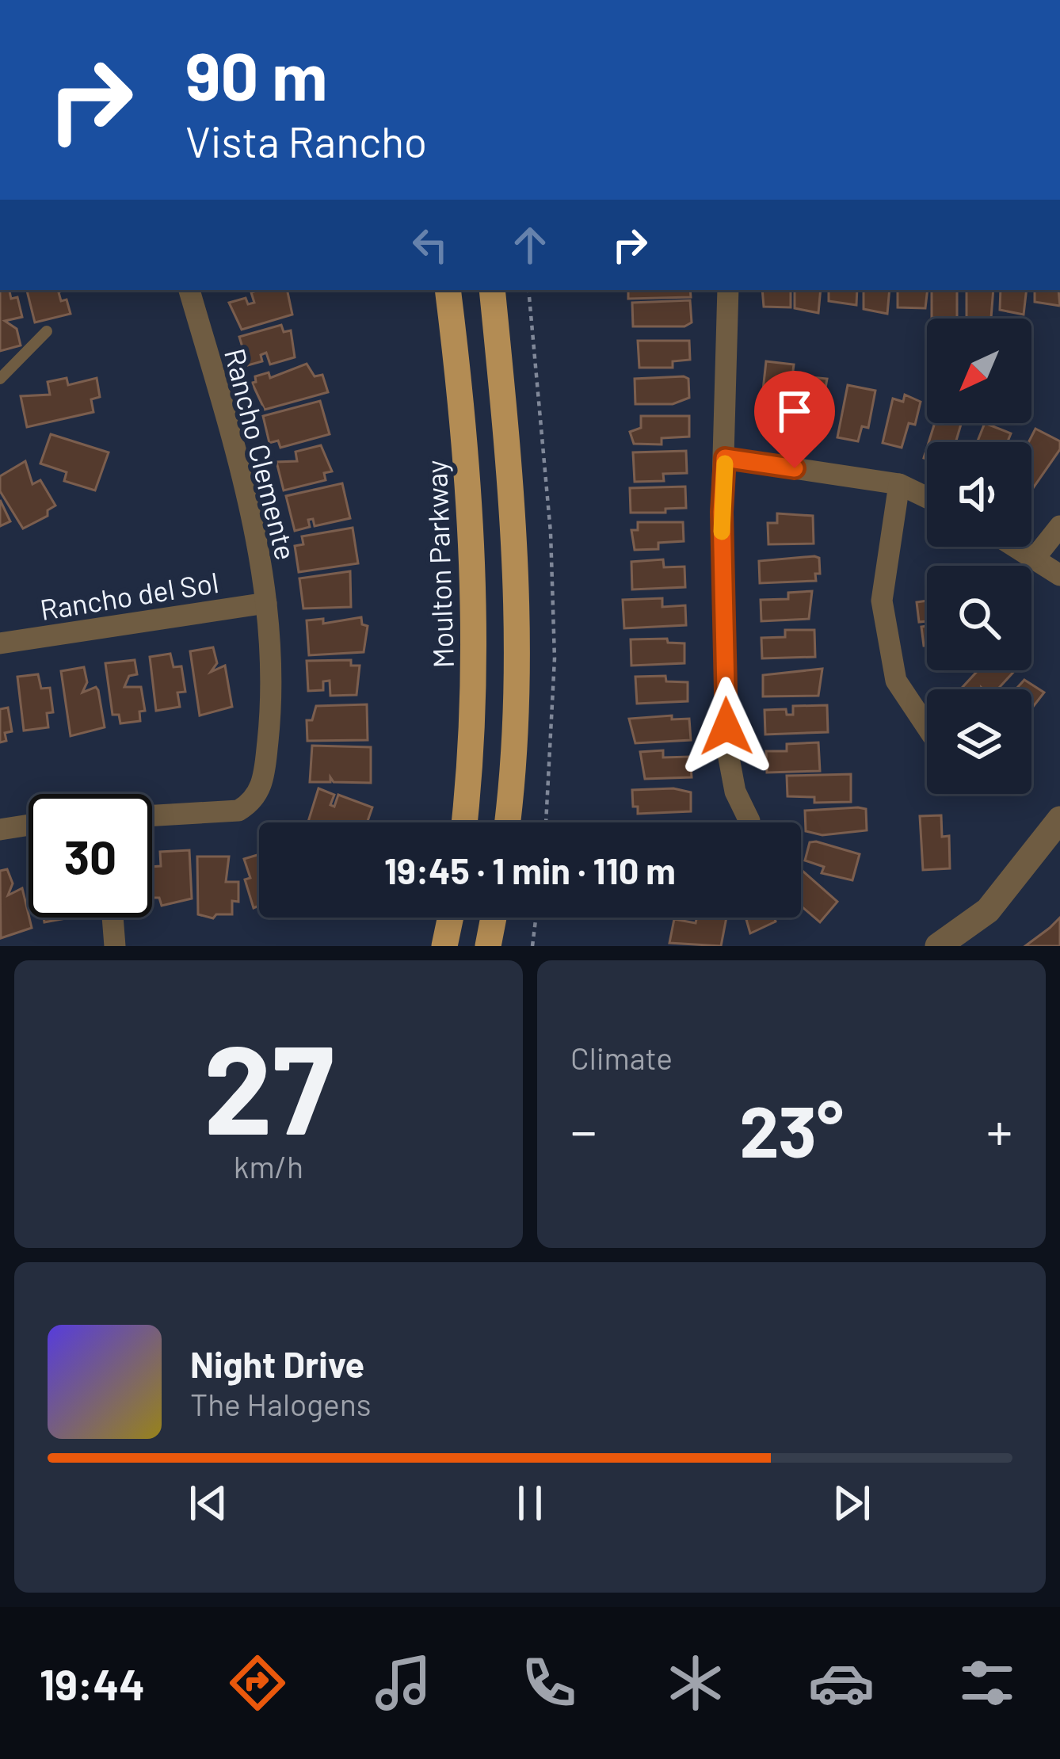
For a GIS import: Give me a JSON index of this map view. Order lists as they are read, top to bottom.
{
  "streets": {
    "main road": ["Moulton Parkway"],
    "street": ["Rancho Clemente", "Rancho del Sol"]
  },
  "crossings": [
    ["Rancho Clemente", "Rancho del Sol"]
  ],
  "north": "bottom left",
  "page": {
    "turn": ["90 m", "Vista Rancho"],
    "limit": "30",
    "trip": "19:45 · 1 min · 110 m",
    "tile": [
      ["27", "km/h"],
      "Climate"
    ],
    "heat": ["−", "23°", "+"],
    "song": ["Night Drive", "The Halogens"],
    "tabs": "19:44"
  }
}
